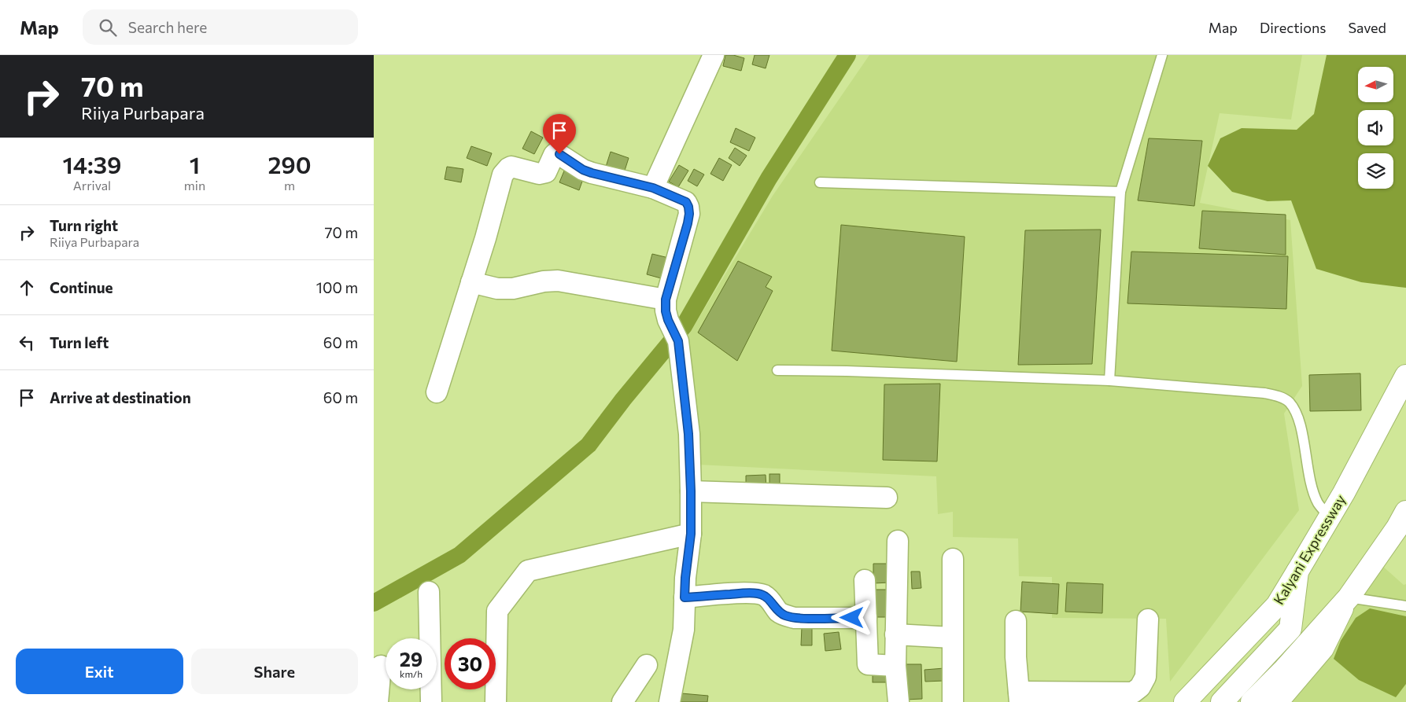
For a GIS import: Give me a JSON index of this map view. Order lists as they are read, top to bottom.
{
  "streets": {
    "main road": ["Kalyani Expressway"]
  },
  "north": "left",
  "page": {
    "header": "Map",
    "search": "Search here",
    "nav": ["Map", "Directions", "Saved"],
    "turn": ["70 m", "Riiya Purbapara"],
    "eta": [
      "14:39",
      "Arrival",
      "1",
      "min",
      "290",
      "m"
    ],
    "list": [
      {
        "name": "Turn right",
        "note": "Riiya Purbapara",
        "value": "70 m"
      },
      {
        "name": "Continue",
        "value": "100 m"
      },
      {
        "name": "Turn left",
        "value": "60 m"
      },
      {
        "name": "Arrive at destination",
        "value": "60 m"
      }
    ],
    "speed": "29 km/h",
    "limit": "30",
    "buttons": ["Exit", "Share"]
  }
}
